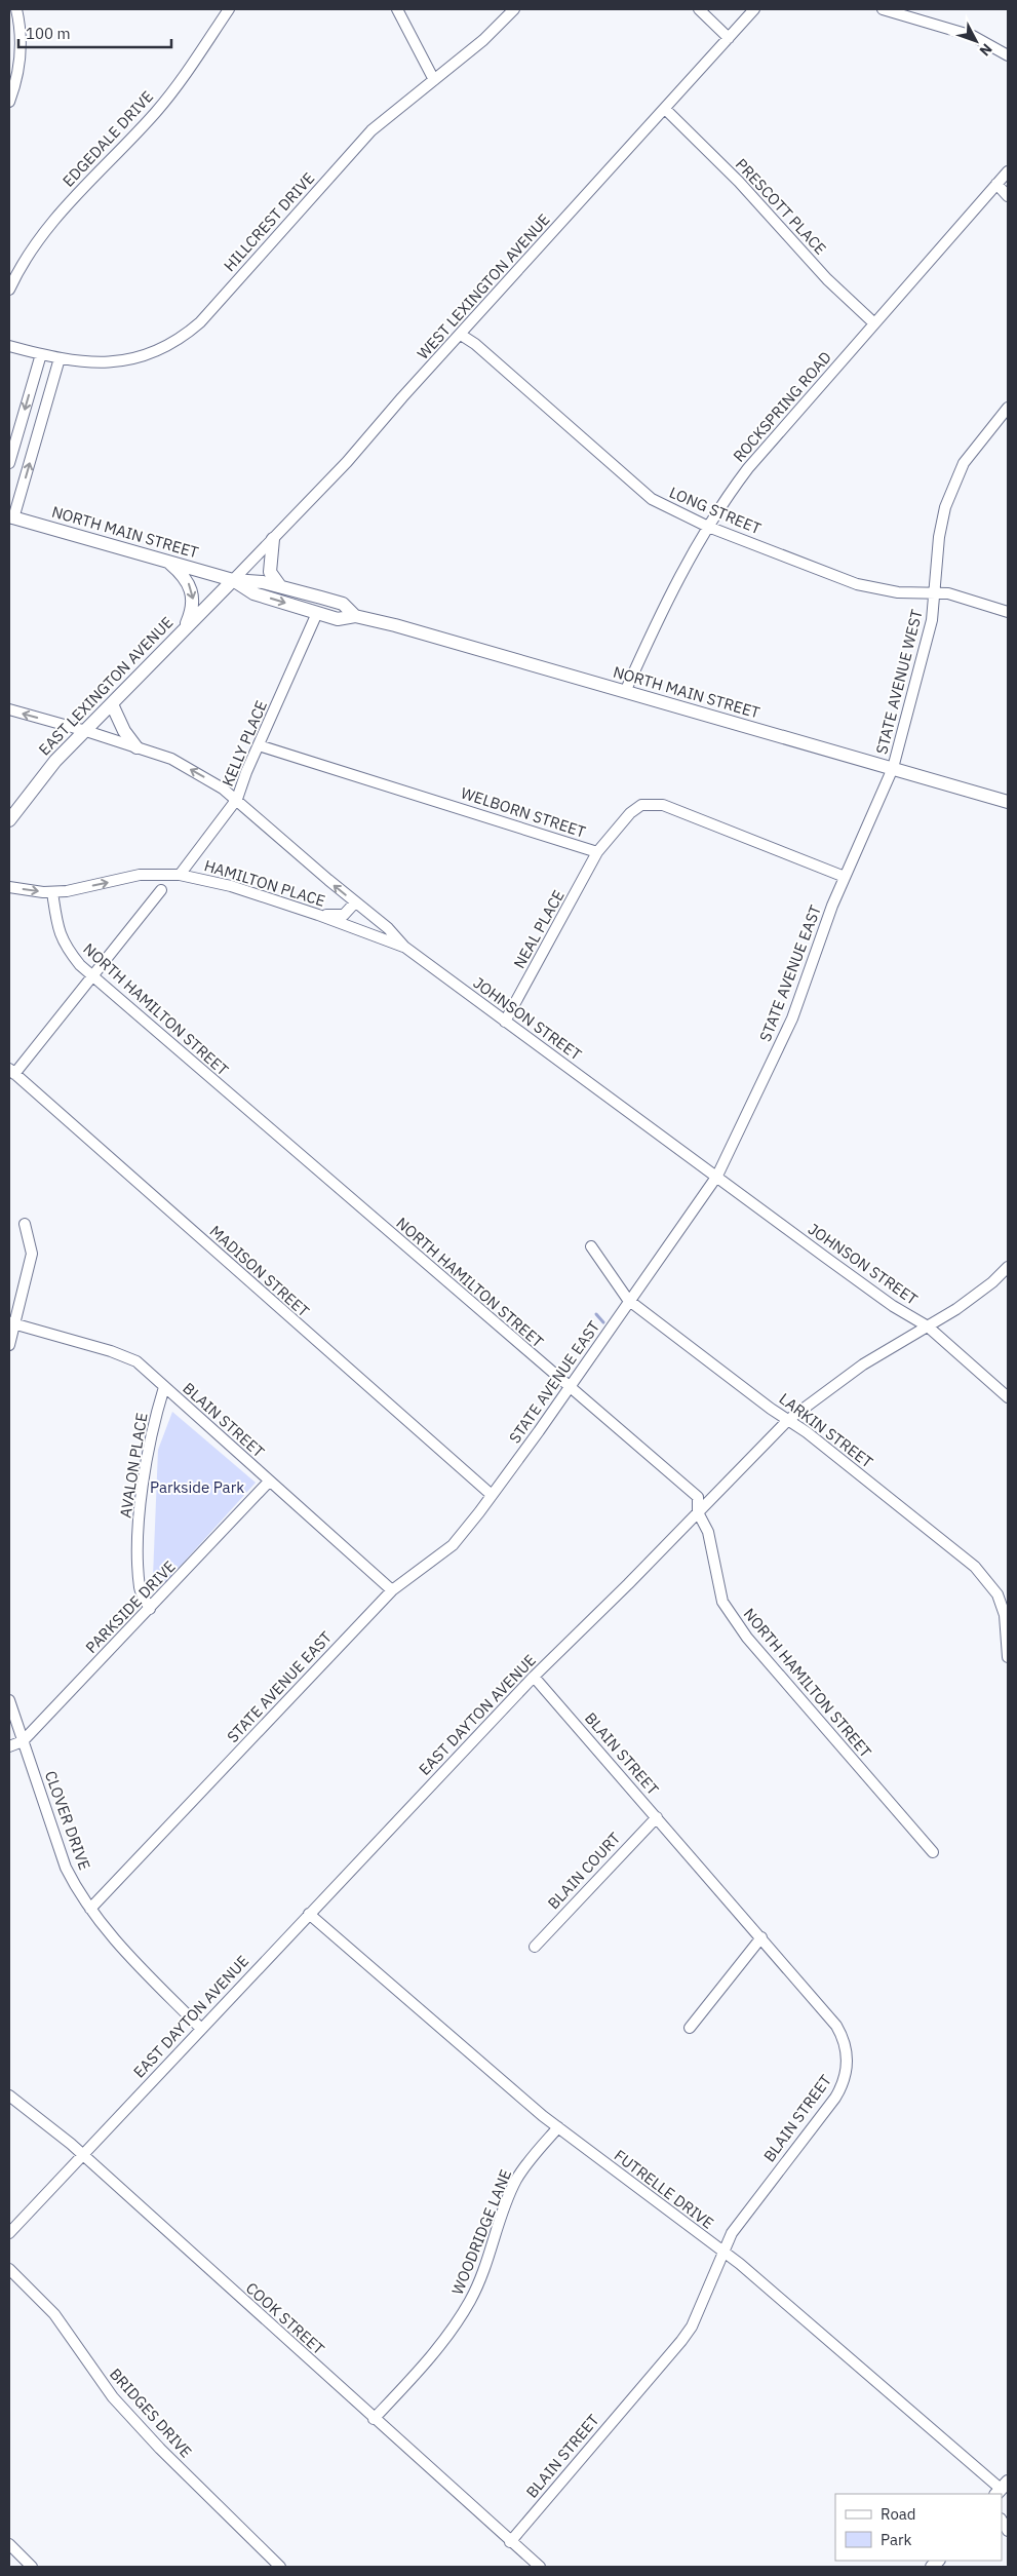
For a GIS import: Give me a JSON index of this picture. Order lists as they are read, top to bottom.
{
  "streets": {
    "main road": ["NORTH MAIN STREET", "EAST LEXINGTON AVENUE"],
    "street": [
      "EDGEDALE DRIVE",
      "PRESCOTT PLACE",
      "HILLCREST DRIVE",
      "WEST LEXINGTON AVENUE",
      "ROCKSPRING ROAD",
      "LONG STREET",
      "STATE AVENUE WEST",
      "KELLY PLACE",
      "WELBORN STREET",
      "HAMILTON PLACE",
      "NEAL PLACE",
      "STATE AVENUE EAST",
      "NORTH HAMILTON STREET",
      "JOHNSON STREET",
      "MADISON STREET",
      "BLAIN STREET",
      "LARKIN STREET",
      "AVALON PLACE",
      "PARKSIDE DRIVE",
      "EAST DAYTON AVENUE",
      "CLOVER DRIVE",
      "BLAIN COURT",
      "FUTRELLE DRIVE",
      "WOODRIDGE LANE",
      "COOK STREET",
      "BRIDGES DRIVE"
    ]
  },
  "crossings": [
    ["PRESCOTT PLACE", "WEST LEXINGTON AVENUE"],
    ["PRESCOTT PLACE", "ROCKSPRING ROAD"],
    ["WEST LEXINGTON AVENUE", "LONG STREET"],
    ["WEST LEXINGTON AVENUE", "NORTH MAIN STREET"],
    ["WEST LEXINGTON AVENUE", "EAST LEXINGTON AVENUE"],
    ["ROCKSPRING ROAD", "LONG STREET"],
    ["ROCKSPRING ROAD", "NORTH MAIN STREET"],
    ["LONG STREET", "STATE AVENUE WEST"],
    ["NORTH MAIN STREET", "STATE AVENUE WEST"],
    ["NORTH MAIN STREET", "EAST LEXINGTON AVENUE"],
    ["NORTH MAIN STREET", "KELLY PLACE"],
    ["NORTH MAIN STREET", "STATE AVENUE EAST"],
    ["STATE AVENUE WEST", "STATE AVENUE EAST"],
    ["EAST LEXINGTON AVENUE", "JOHNSON STREET"],
    ["KELLY PLACE", "WELBORN STREET"],
    ["KELLY PLACE", "HAMILTON PLACE"],
    ["KELLY PLACE", "JOHNSON STREET"],
    ["WELBORN STREET", "NEAL PLACE"],
    ["WELBORN STREET", "STATE AVENUE EAST"],
    ["HAMILTON PLACE", "NORTH HAMILTON STREET"],
    ["HAMILTON PLACE", "JOHNSON STREET"],
    ["NEAL PLACE", "JOHNSON STREET"],
    ["STATE AVENUE EAST", "NORTH HAMILTON STREET"],
    ["STATE AVENUE EAST", "JOHNSON STREET"],
    ["STATE AVENUE EAST", "MADISON STREET"],
    ["STATE AVENUE EAST", "BLAIN STREET"],
    ["STATE AVENUE EAST", "LARKIN STREET"],
    ["STATE AVENUE EAST", "CLOVER DRIVE"],
    ["NORTH HAMILTON STREET", "EAST DAYTON AVENUE"],
    ["JOHNSON STREET", "EAST DAYTON AVENUE"],
    ["BLAIN STREET", "AVALON PLACE"],
    ["BLAIN STREET", "PARKSIDE DRIVE"],
    ["BLAIN STREET", "EAST DAYTON AVENUE"],
    ["BLAIN STREET", "BLAIN COURT"],
    ["BLAIN STREET", "FUTRELLE DRIVE"],
    ["BLAIN STREET", "COOK STREET"],
    ["LARKIN STREET", "EAST DAYTON AVENUE"],
    ["AVALON PLACE", "PARKSIDE DRIVE"],
    ["PARKSIDE DRIVE", "CLOVER DRIVE"],
    ["EAST DAYTON AVENUE", "CLOVER DRIVE"],
    ["EAST DAYTON AVENUE", "FUTRELLE DRIVE"],
    ["EAST DAYTON AVENUE", "COOK STREET"],
    ["FUTRELLE DRIVE", "WOODRIDGE LANE"],
    ["WOODRIDGE LANE", "COOK STREET"]
  ],
  "one_way": ["HAMILTON PLACE"],
  "parks": ["Parkside Park"],
  "legend": ["Road", "Park"],
  "scale_bar": "100 m",
  "north": "bottom right"
}
